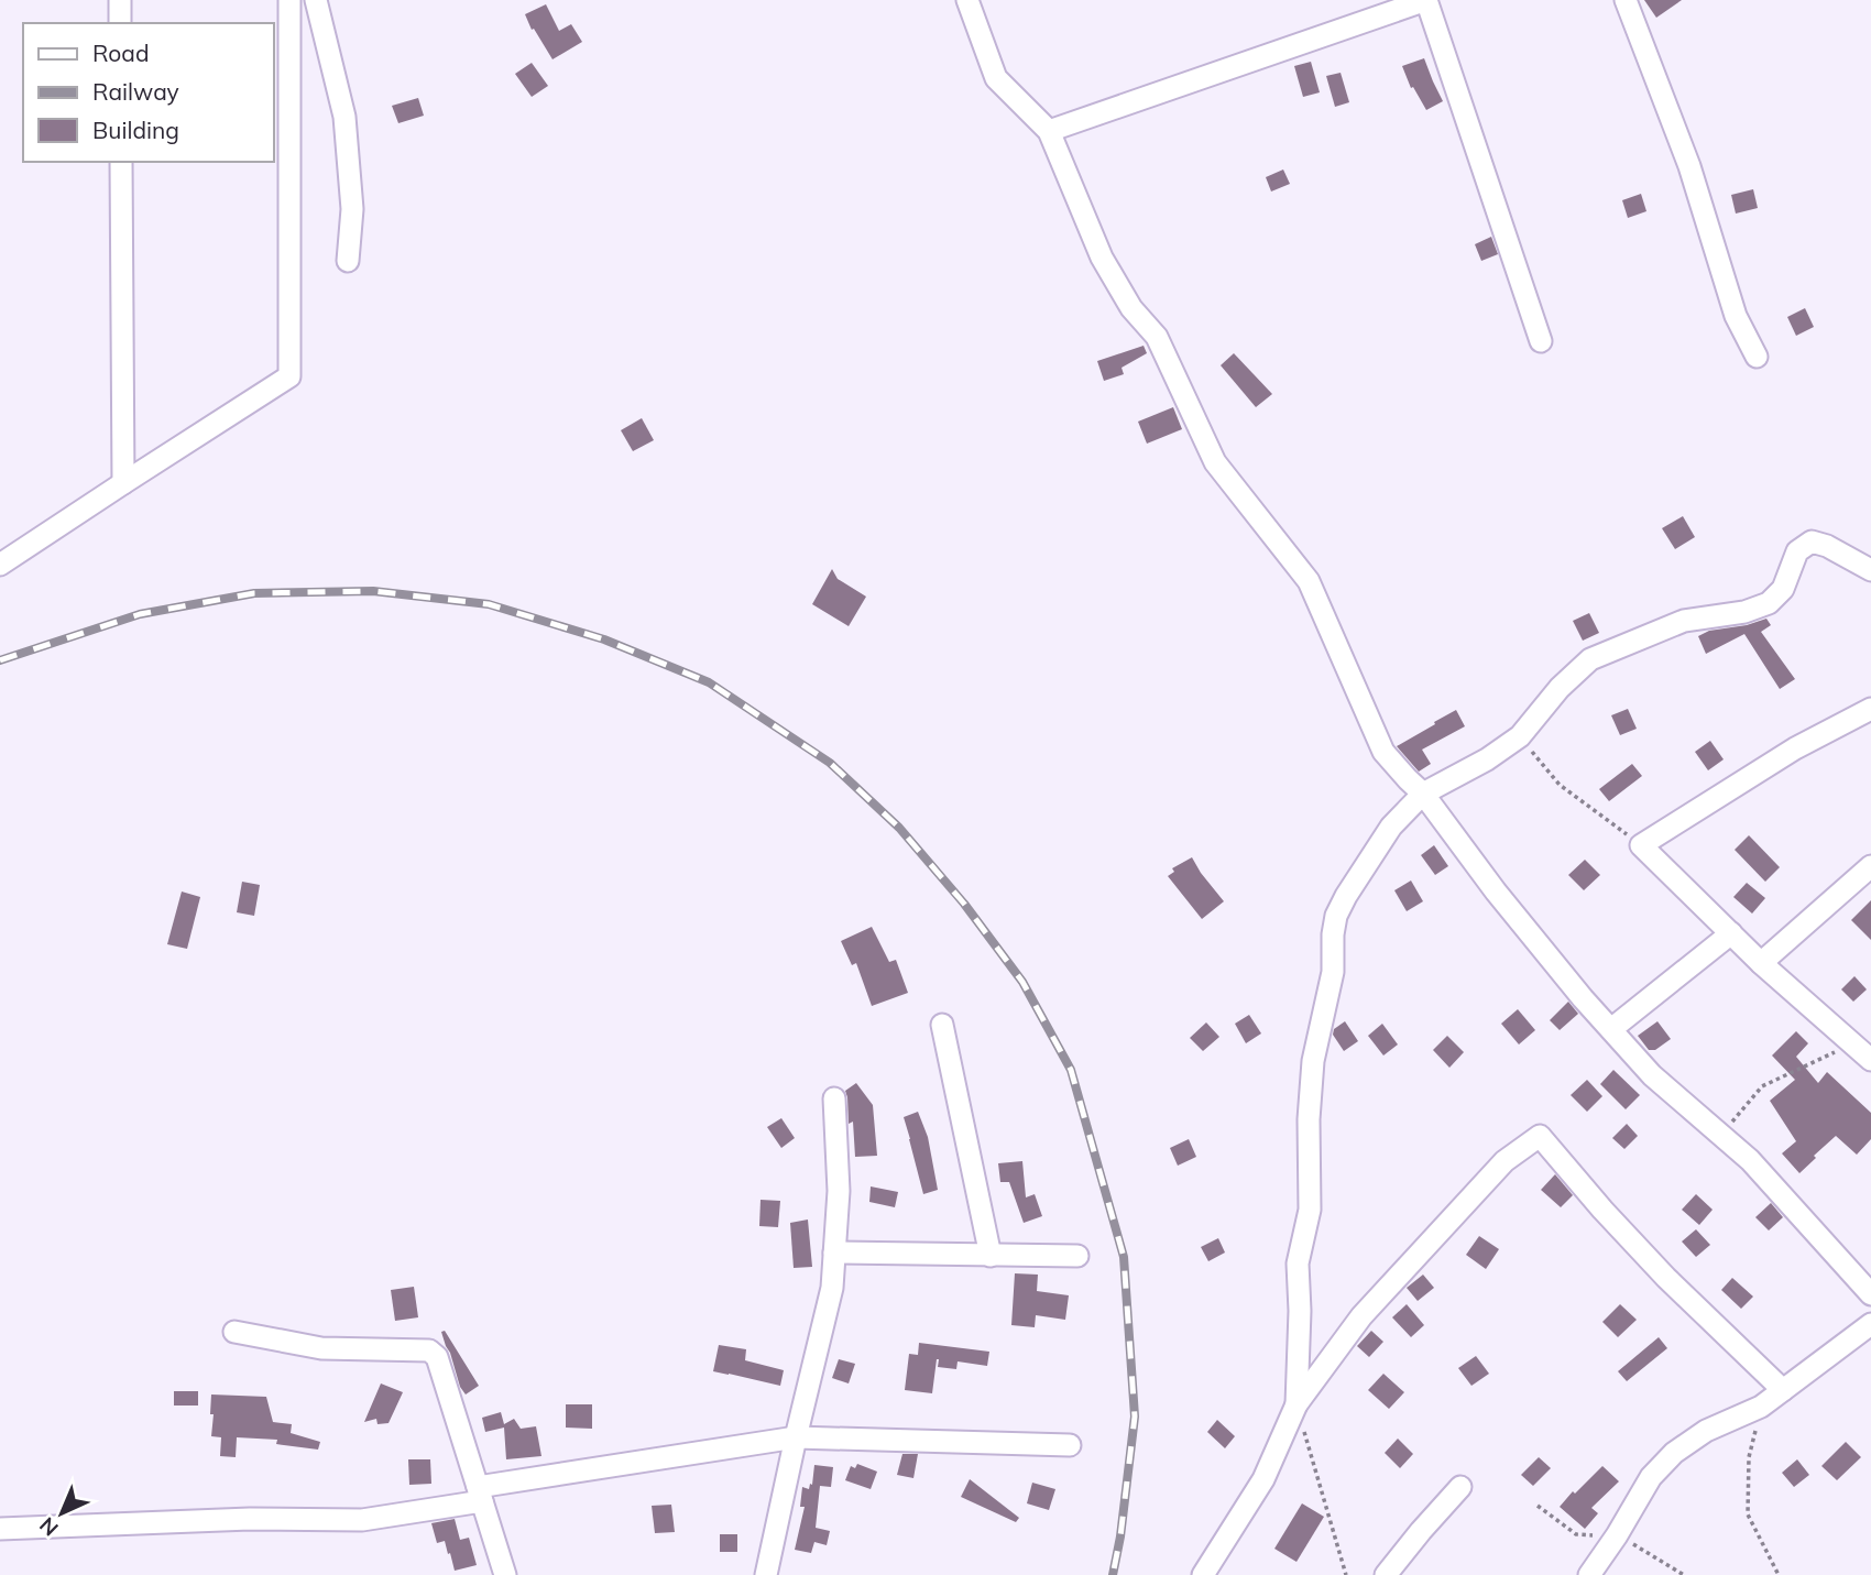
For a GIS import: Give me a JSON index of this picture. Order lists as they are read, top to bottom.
{
  "legend": ["Road", "Railway", "Building"],
  "north": "bottom left"
}
